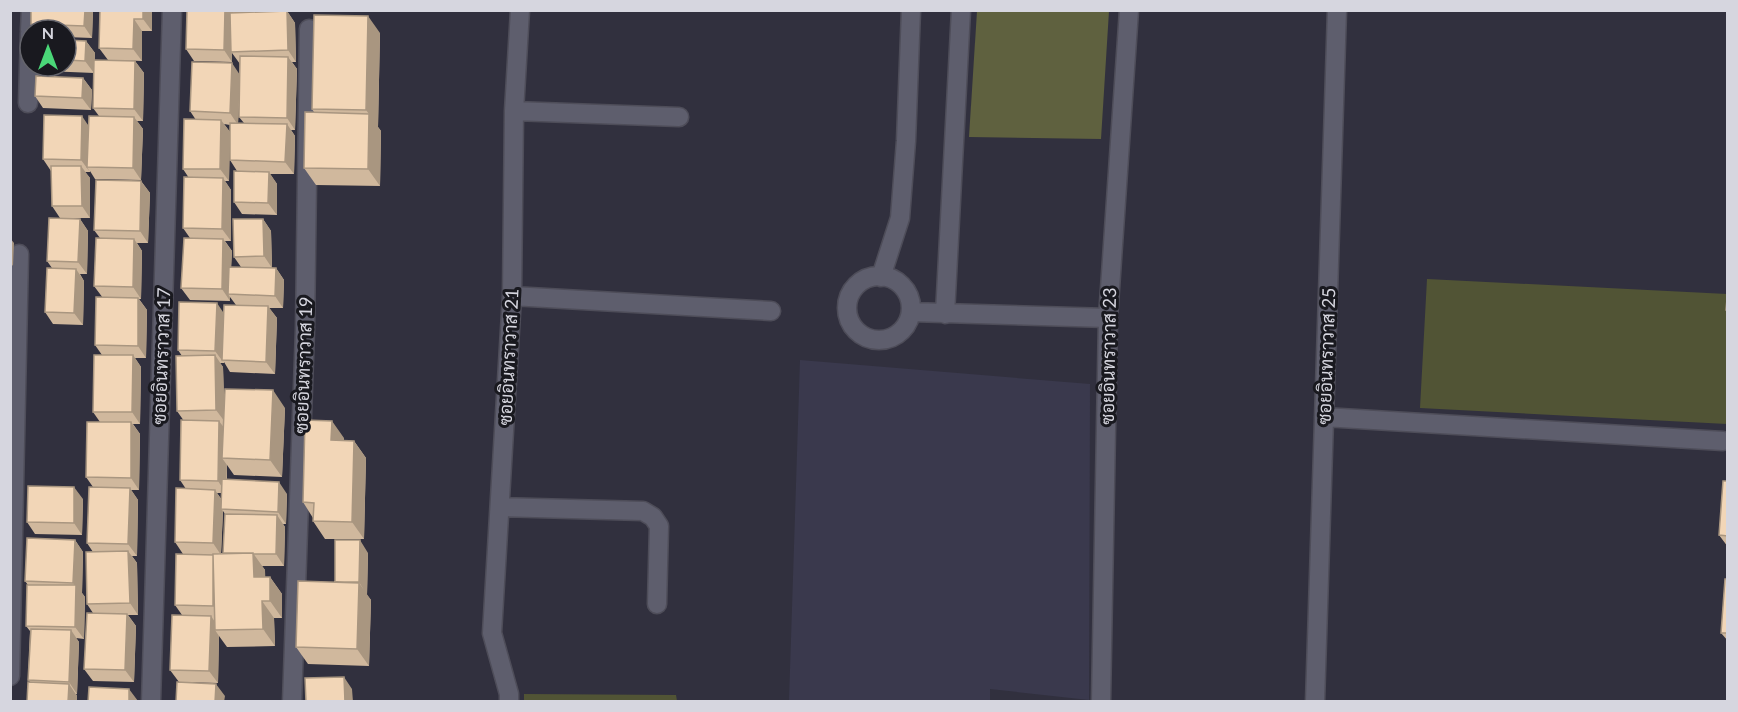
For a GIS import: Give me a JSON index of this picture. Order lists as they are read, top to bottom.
{
  "streets": {
    "street": [
      "ซอยอินทราวาส 17",
      "ซอยอินทราวาส 23",
      "ซอยอินทราวาส 25",
      "ซอยอินทราวาส 21",
      "ซอยอินทราวาส 19"
    ]
  },
  "north": "top"
}
